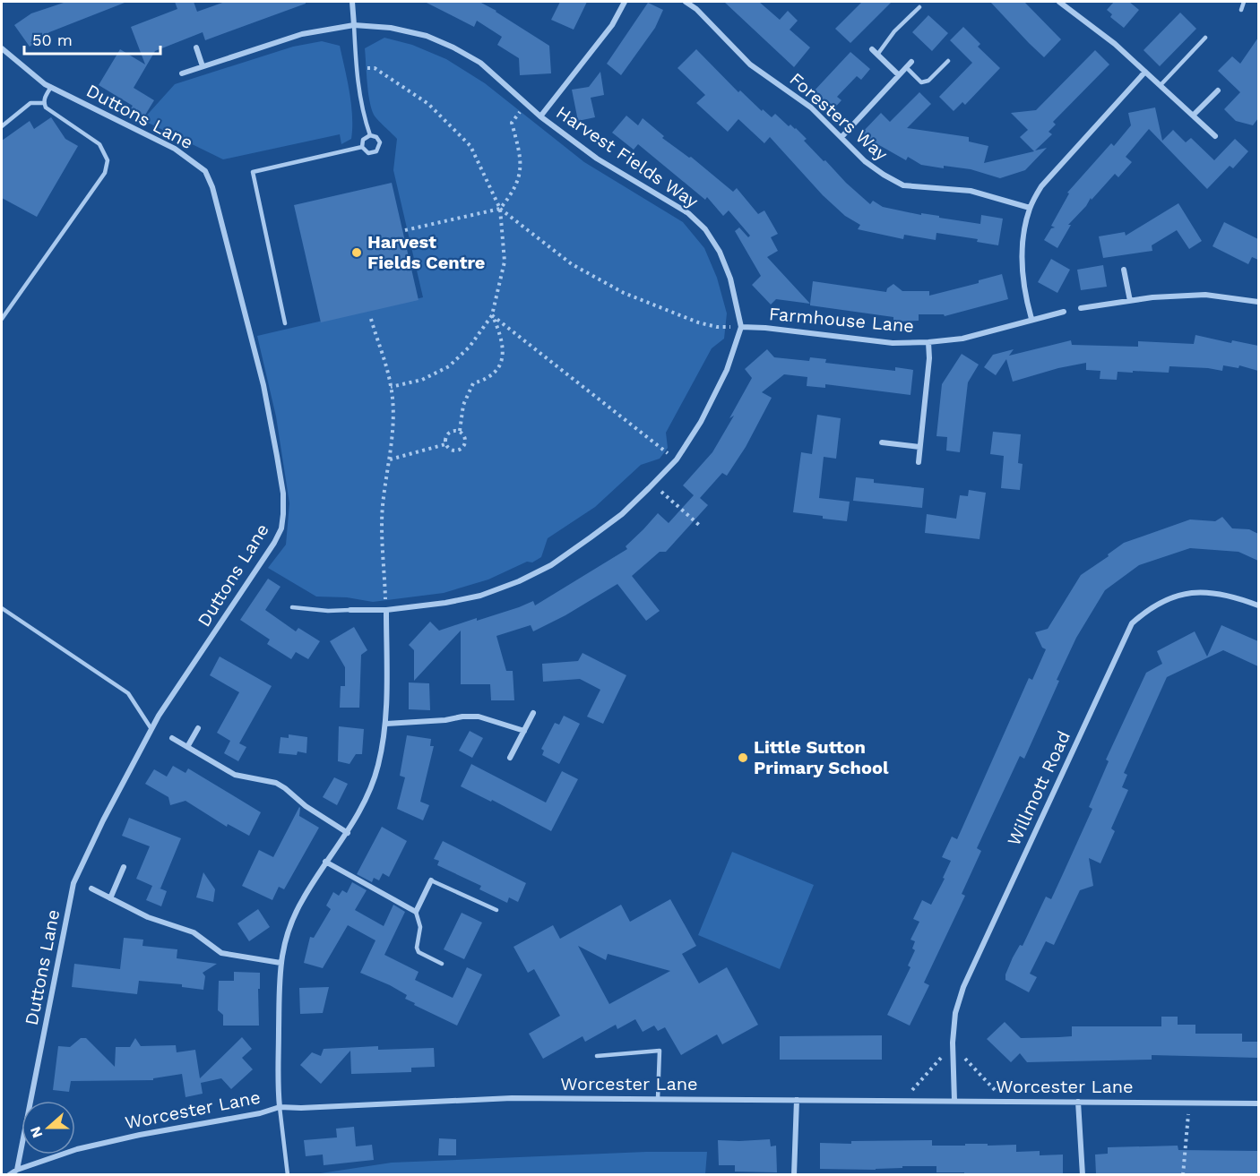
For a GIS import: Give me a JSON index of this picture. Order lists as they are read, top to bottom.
{
  "streets": {
    "street": [
      "Duttons Lane",
      "Foresters Way",
      "Harvest Fields Way",
      "Farmhouse Lane",
      "Willmott Road",
      "Worcester Lane"
    ]
  },
  "crossings": [
    ["Duttons Lane", "Worcester Lane"],
    ["Harvest Fields Way", "Farmhouse Lane"],
    ["Willmott Road", "Worcester Lane"]
  ],
  "places": ["Harvest Fields Centre", "Little Sutton Primary School"],
  "scale_bar": "50 m",
  "north": "left"
}
